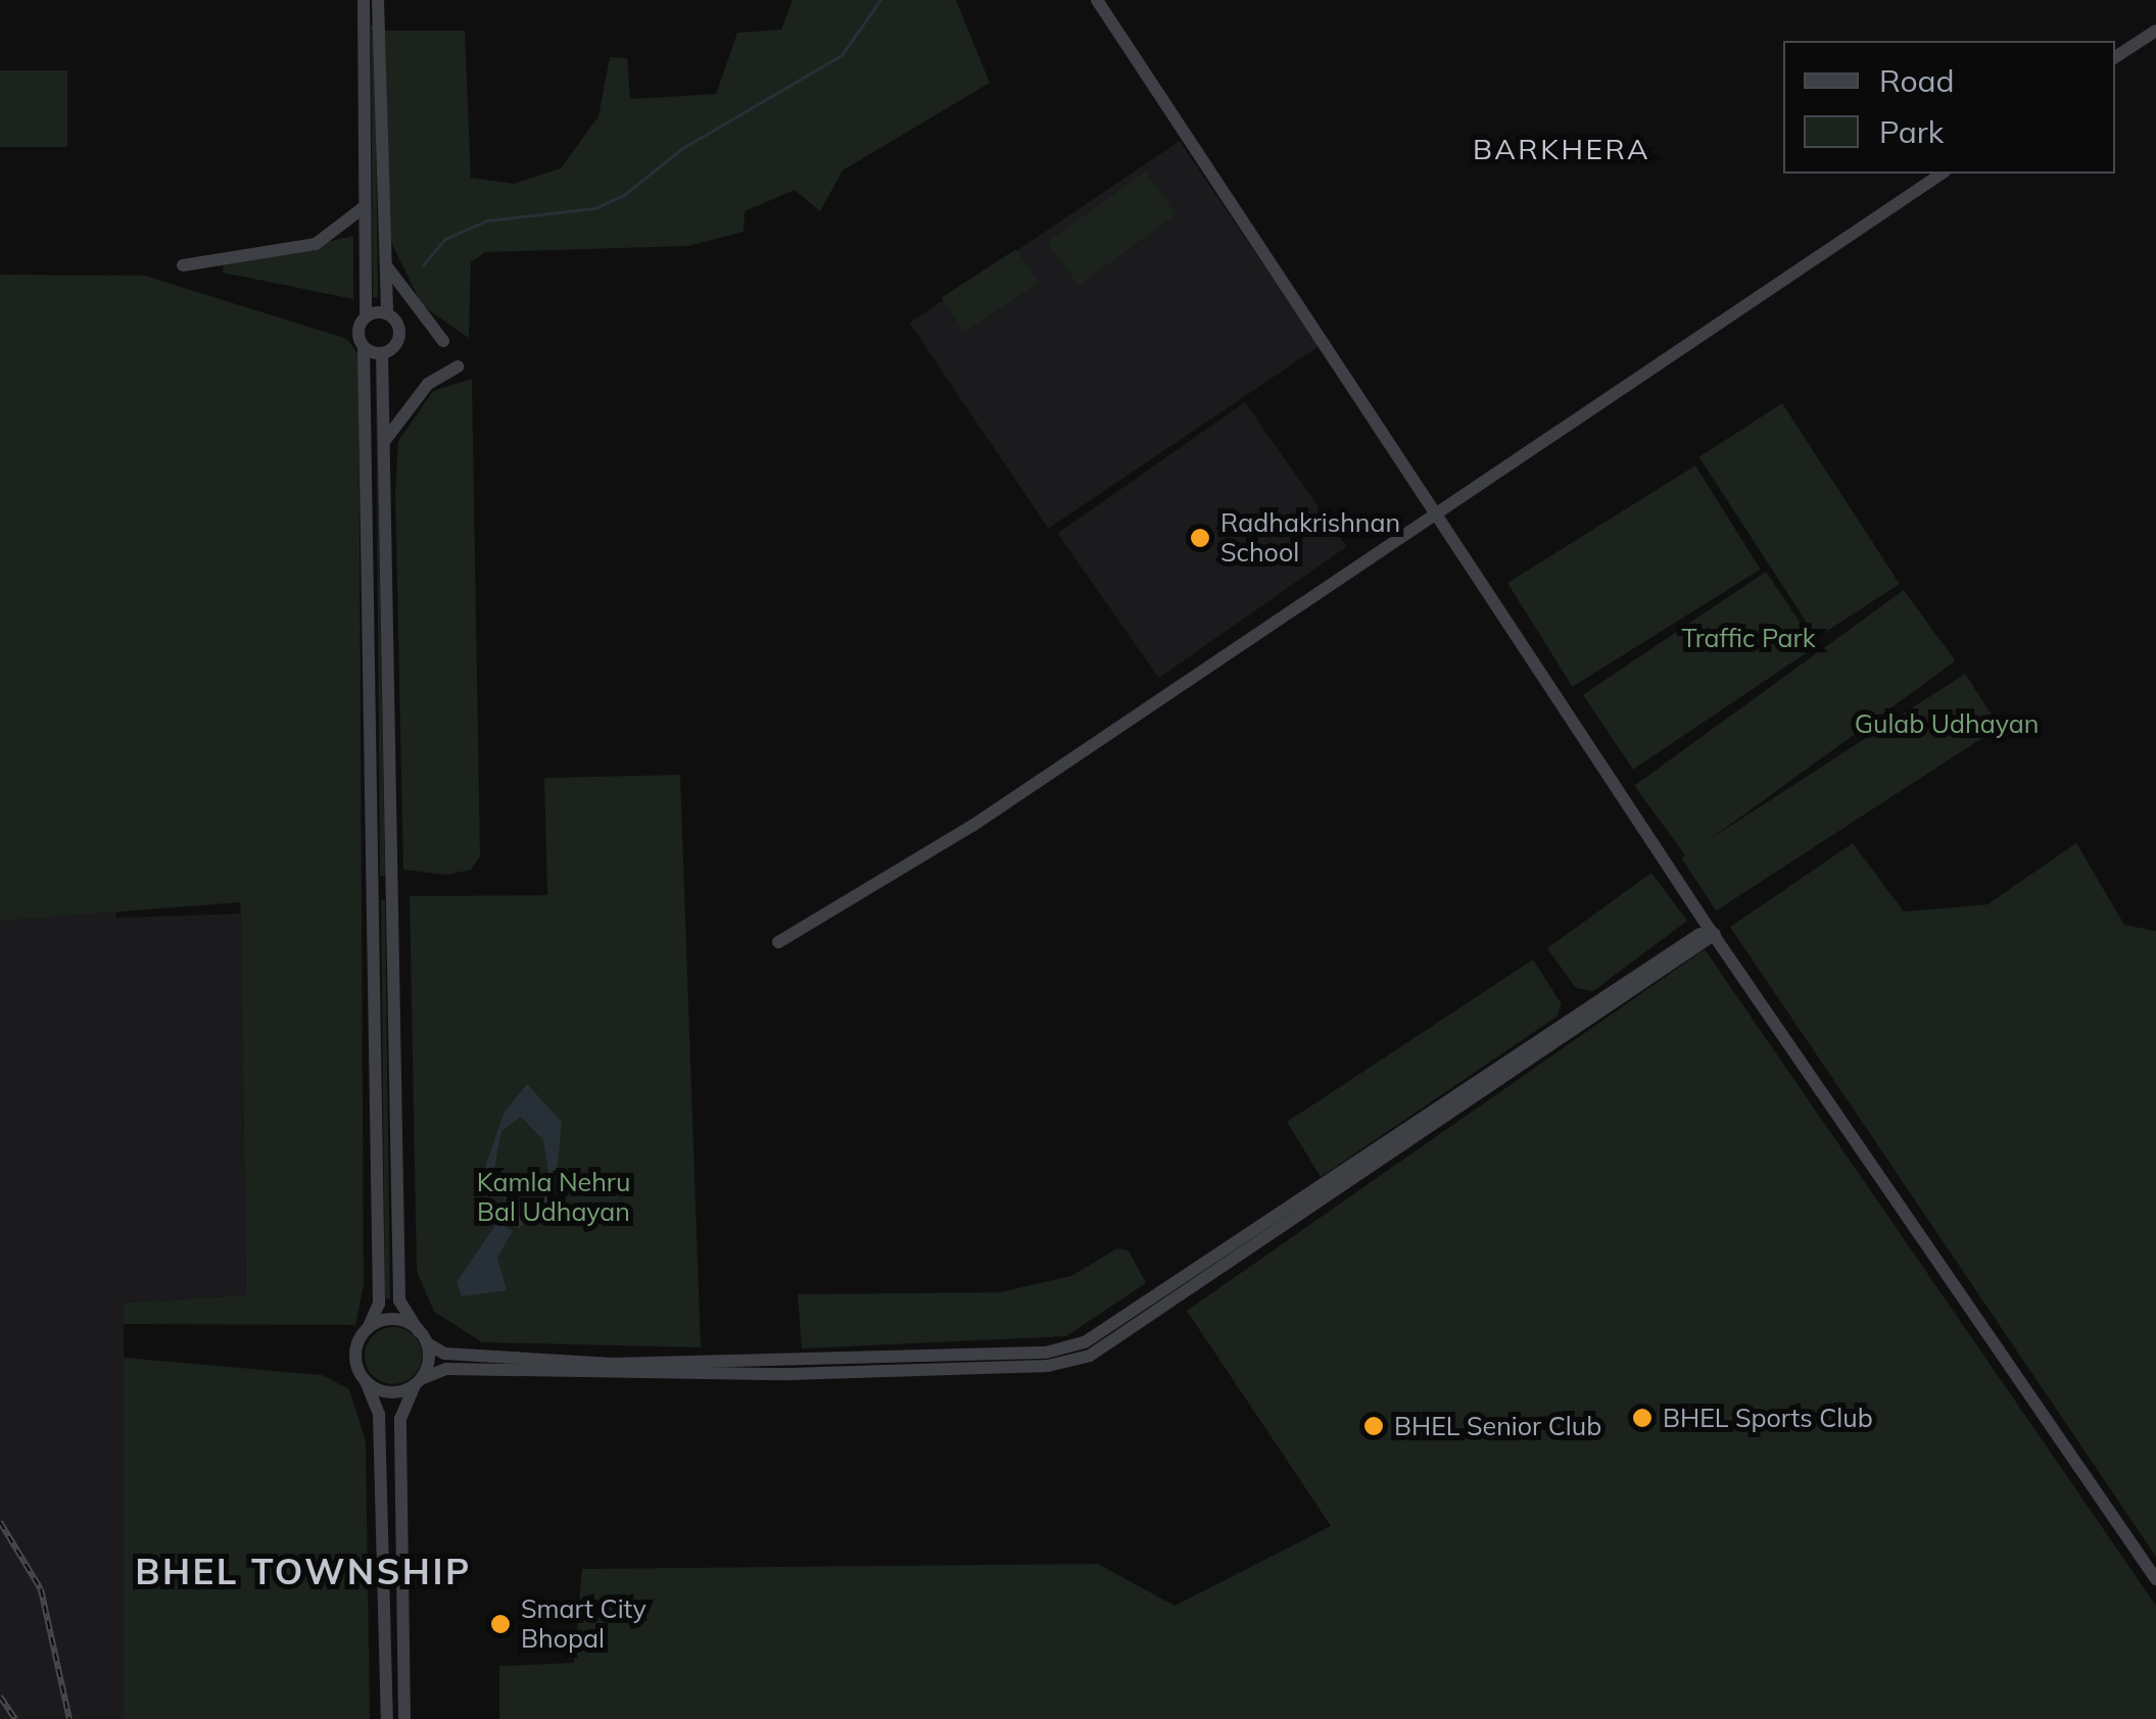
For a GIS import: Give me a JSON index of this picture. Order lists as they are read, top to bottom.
{
  "districts": ["BARKHERA", "BHEL TOWNSHIP"],
  "parks": ["Traffic Park", "Gulab Udhayan", "Kamla Nehru Bal Udhayan"],
  "places": [
    "Radhakrishnan School",
    "BHEL Sports Club",
    "BHEL Senior Club",
    "Smart City Bhopal"
  ],
  "legend": ["Road", "Park"]
}
